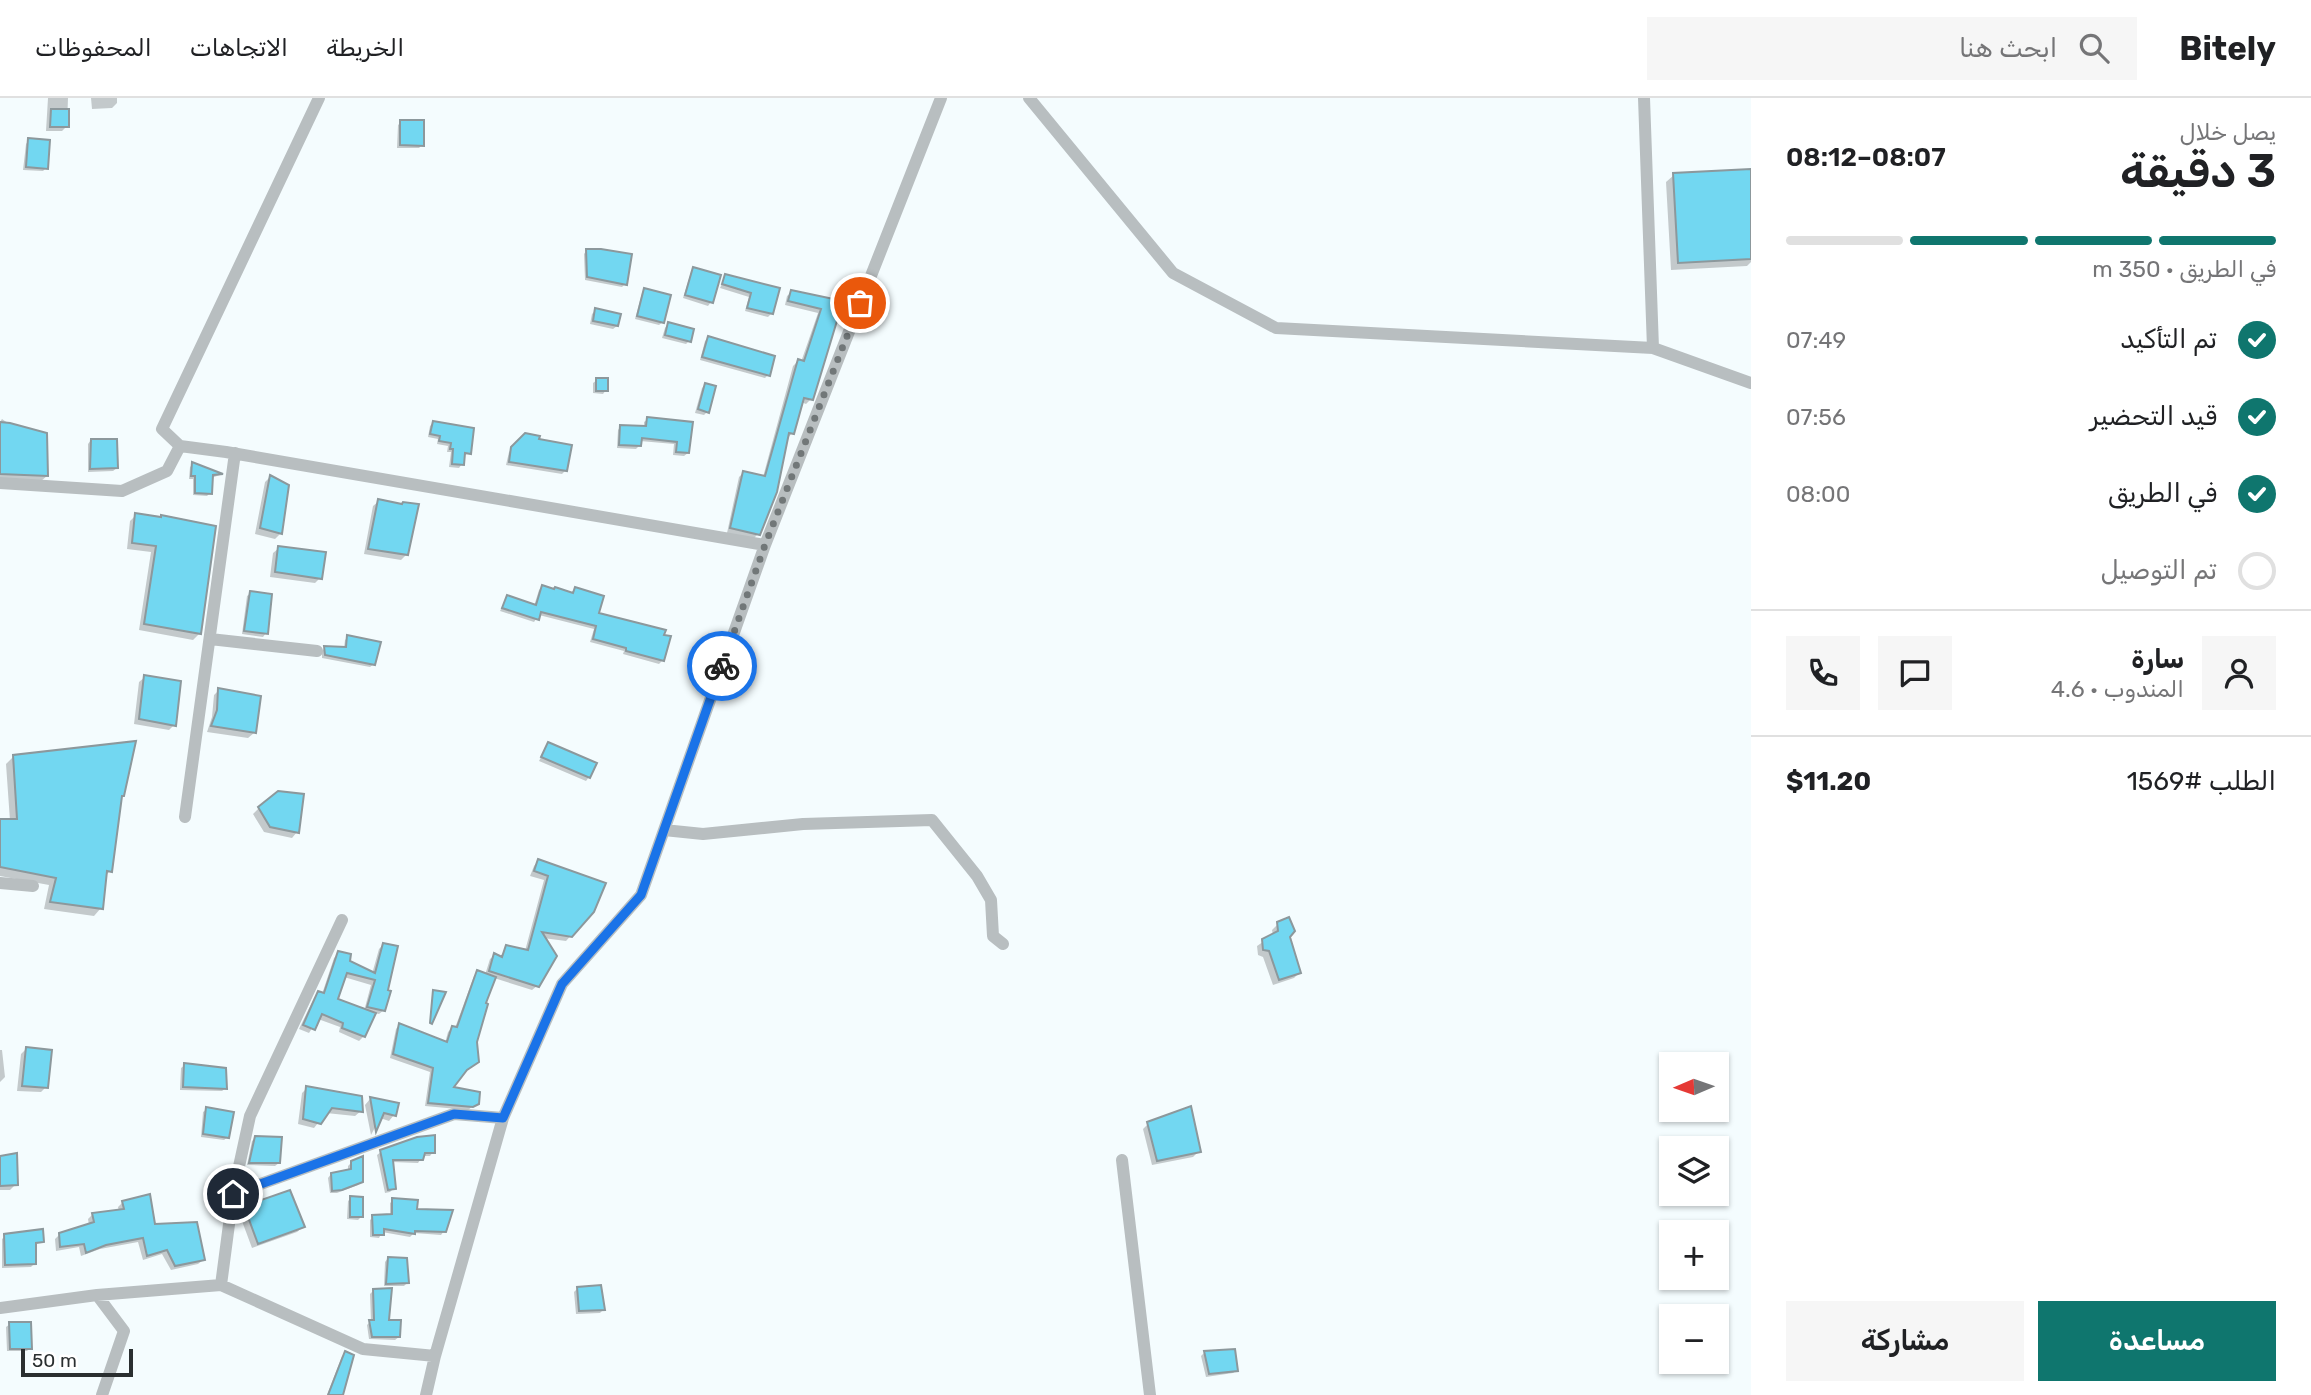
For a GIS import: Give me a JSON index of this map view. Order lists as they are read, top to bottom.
{
  "scale_bar": "50 m",
  "north": "left",
  "page": {
    "header": "Bitely",
    "search": "ابحث هنا",
    "nav": ["الخريطة", "الاتجاهات", "المحفوظات"],
    "heading": ["3 دقيقة", "يصل خلال", "08:07–08:12"],
    "panel": [
      "سارة",
      "المندوب · 4.6",
      "الطلب #1569",
      "$11.20"
    ],
    "bar": "في الطريق · 350 m",
    "list": [
      ["تم التأكيد", "07:49"],
      ["قيد التحضير", "07:56"],
      ["في الطريق", "08:00"],
      "تم التوصيل"
    ],
    "map_buttons": ["+", "−"],
    "buttons": ["مساعدة", "مشاركة"],
    "scale": "50 m"
  }
}
